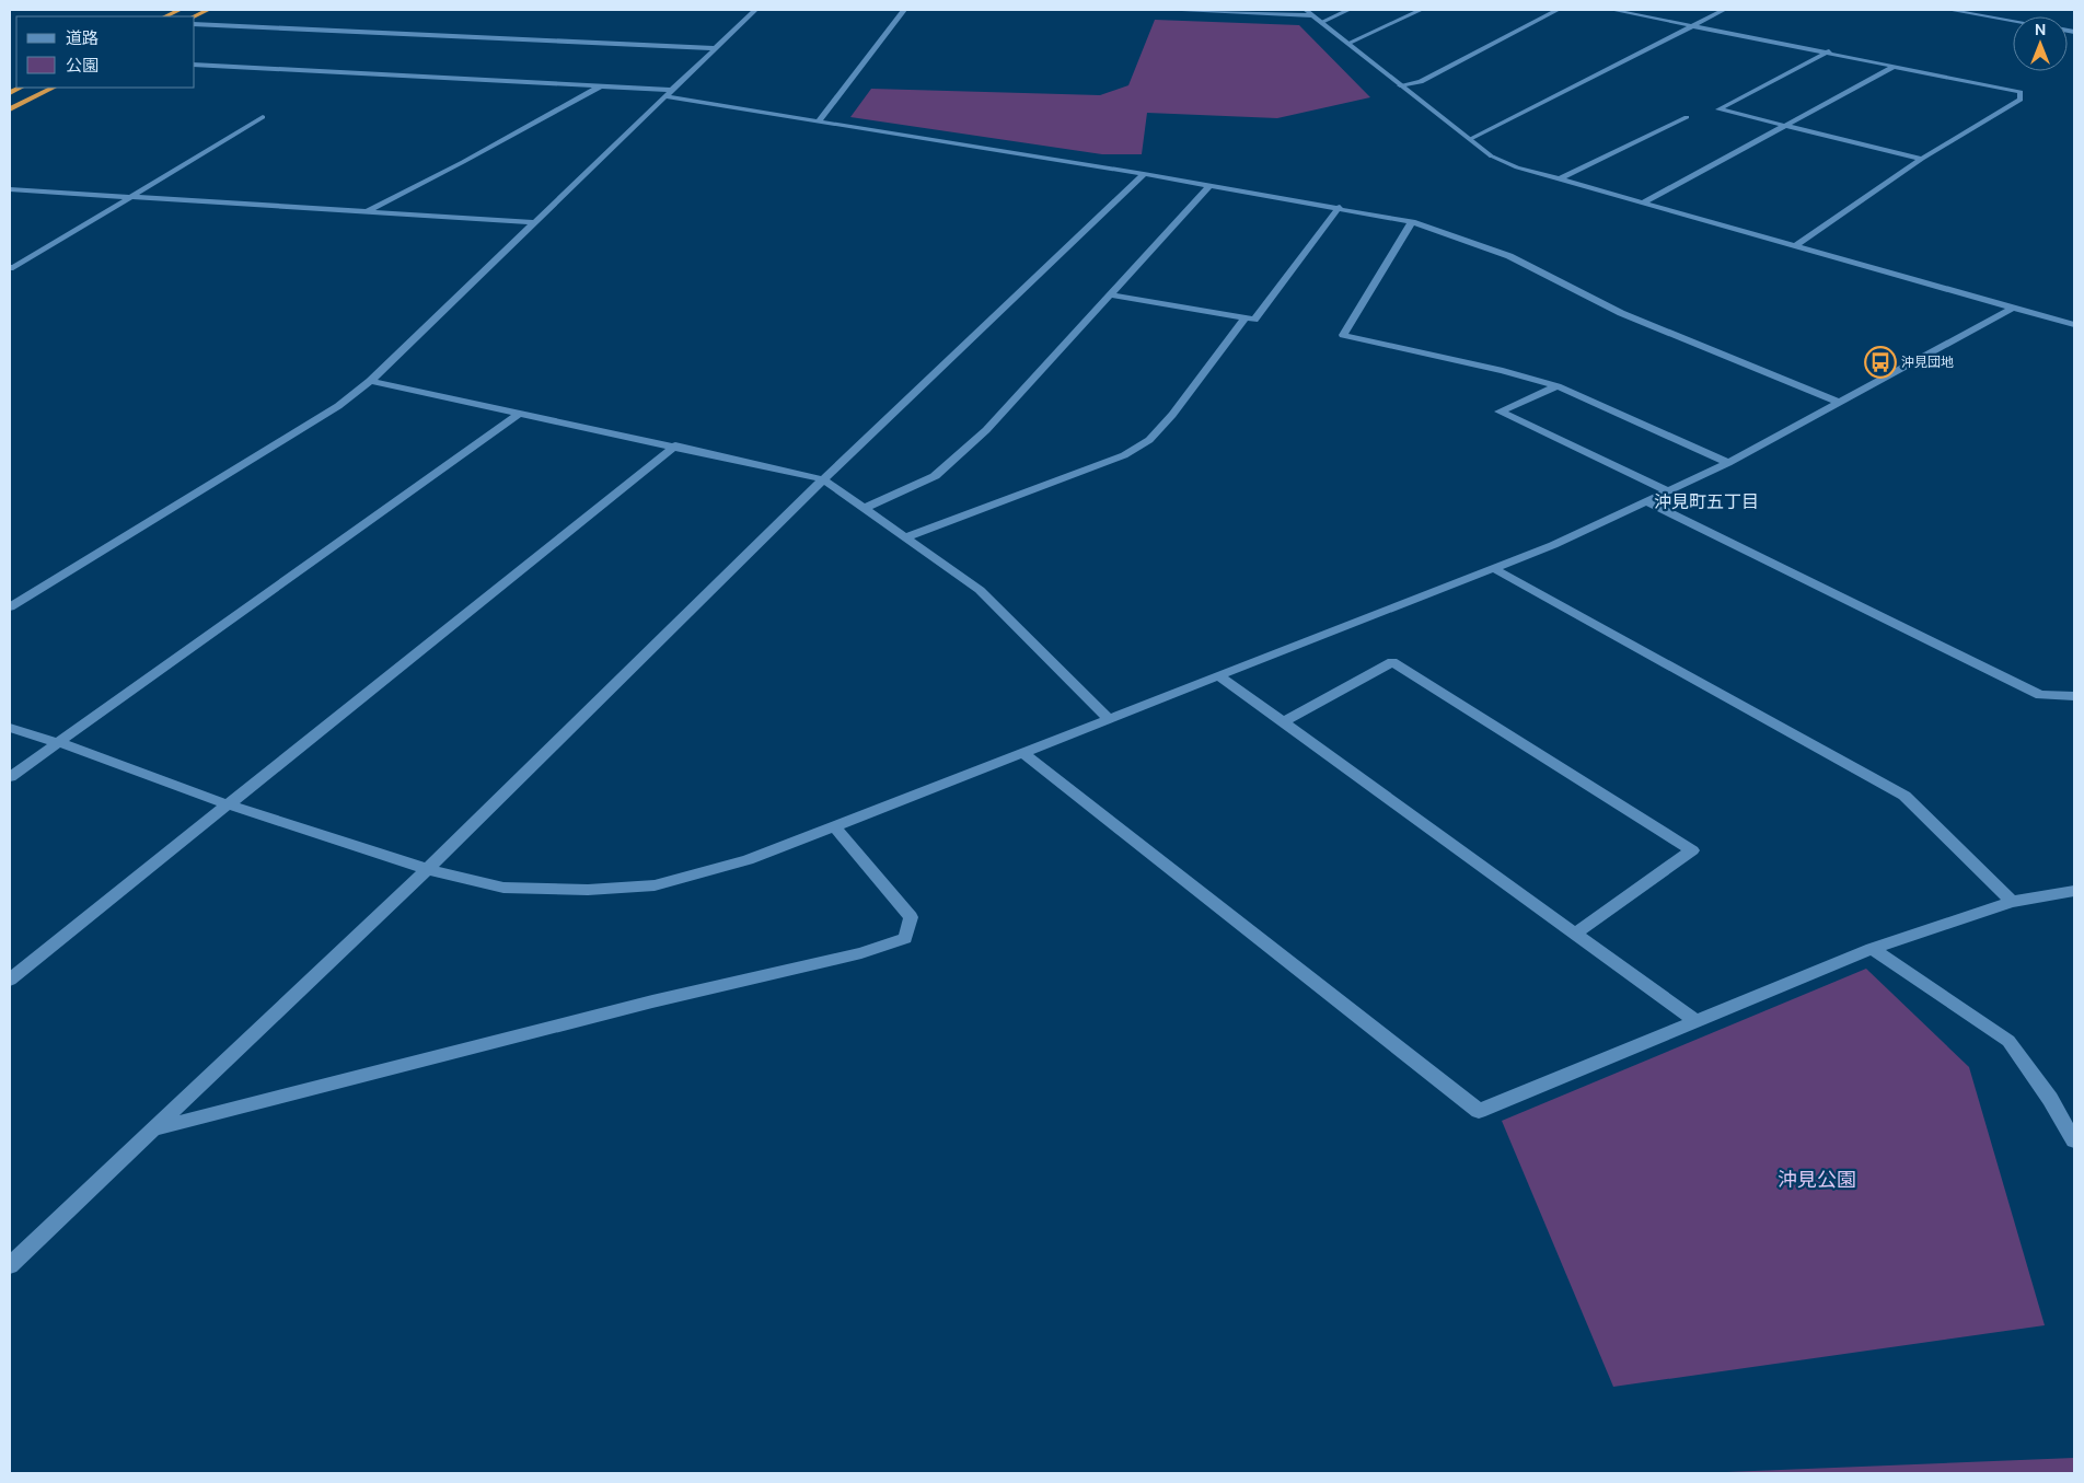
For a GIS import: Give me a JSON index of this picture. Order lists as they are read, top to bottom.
{
  "districts": ["沖見町五丁目"],
  "parks": ["沖見公園"],
  "places": {
    "bus stop": ["沖見団地"]
  },
  "legend": ["道路", "公園"],
  "north": "top"
}
